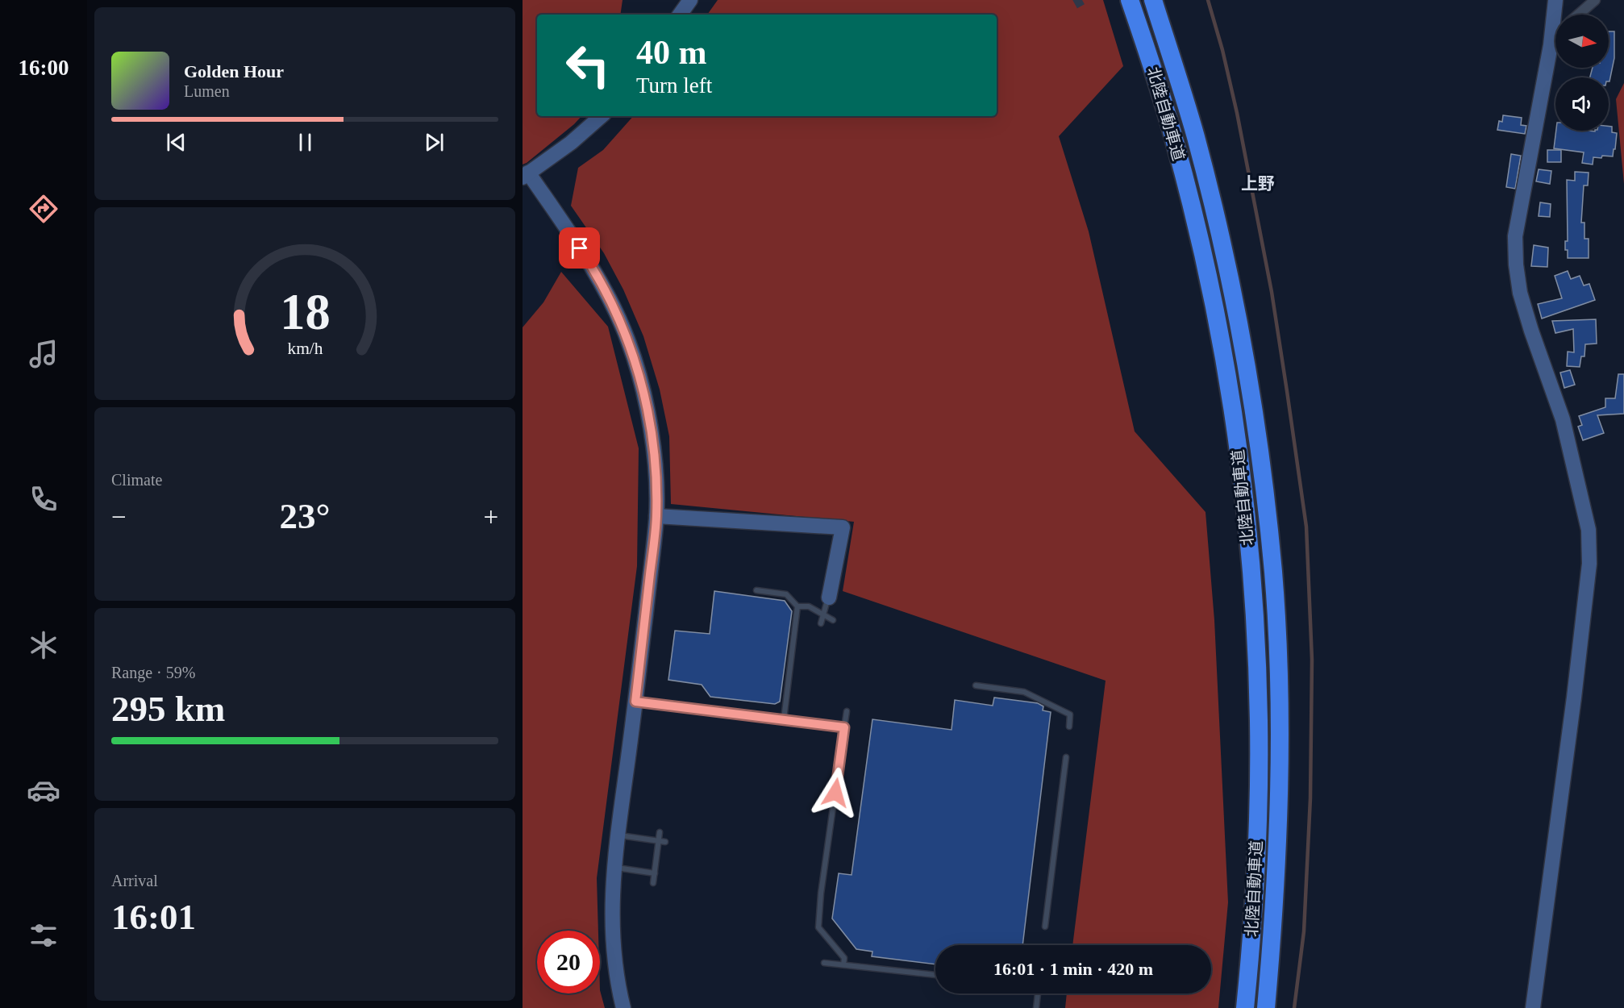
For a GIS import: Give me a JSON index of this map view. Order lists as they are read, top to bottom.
{
  "streets": {
    "highway": ["北陸自動車道"]
  },
  "districts": ["上野"],
  "north": "right",
  "page": {
    "tabs": "16:00",
    "turn": ["40 m", "Turn left"],
    "song": ["Golden Hour", "Lumen"],
    "tile": [
      "Climate",
      ["Range · 59%", "295 km"],
      ["Arrival", "16:01"]
    ],
    "heat": ["−", "23°", "+"],
    "limit": "20",
    "trip": "16:01 · 1 min · 420 m",
    "gauge": ["18", "km/h"]
  }
}
